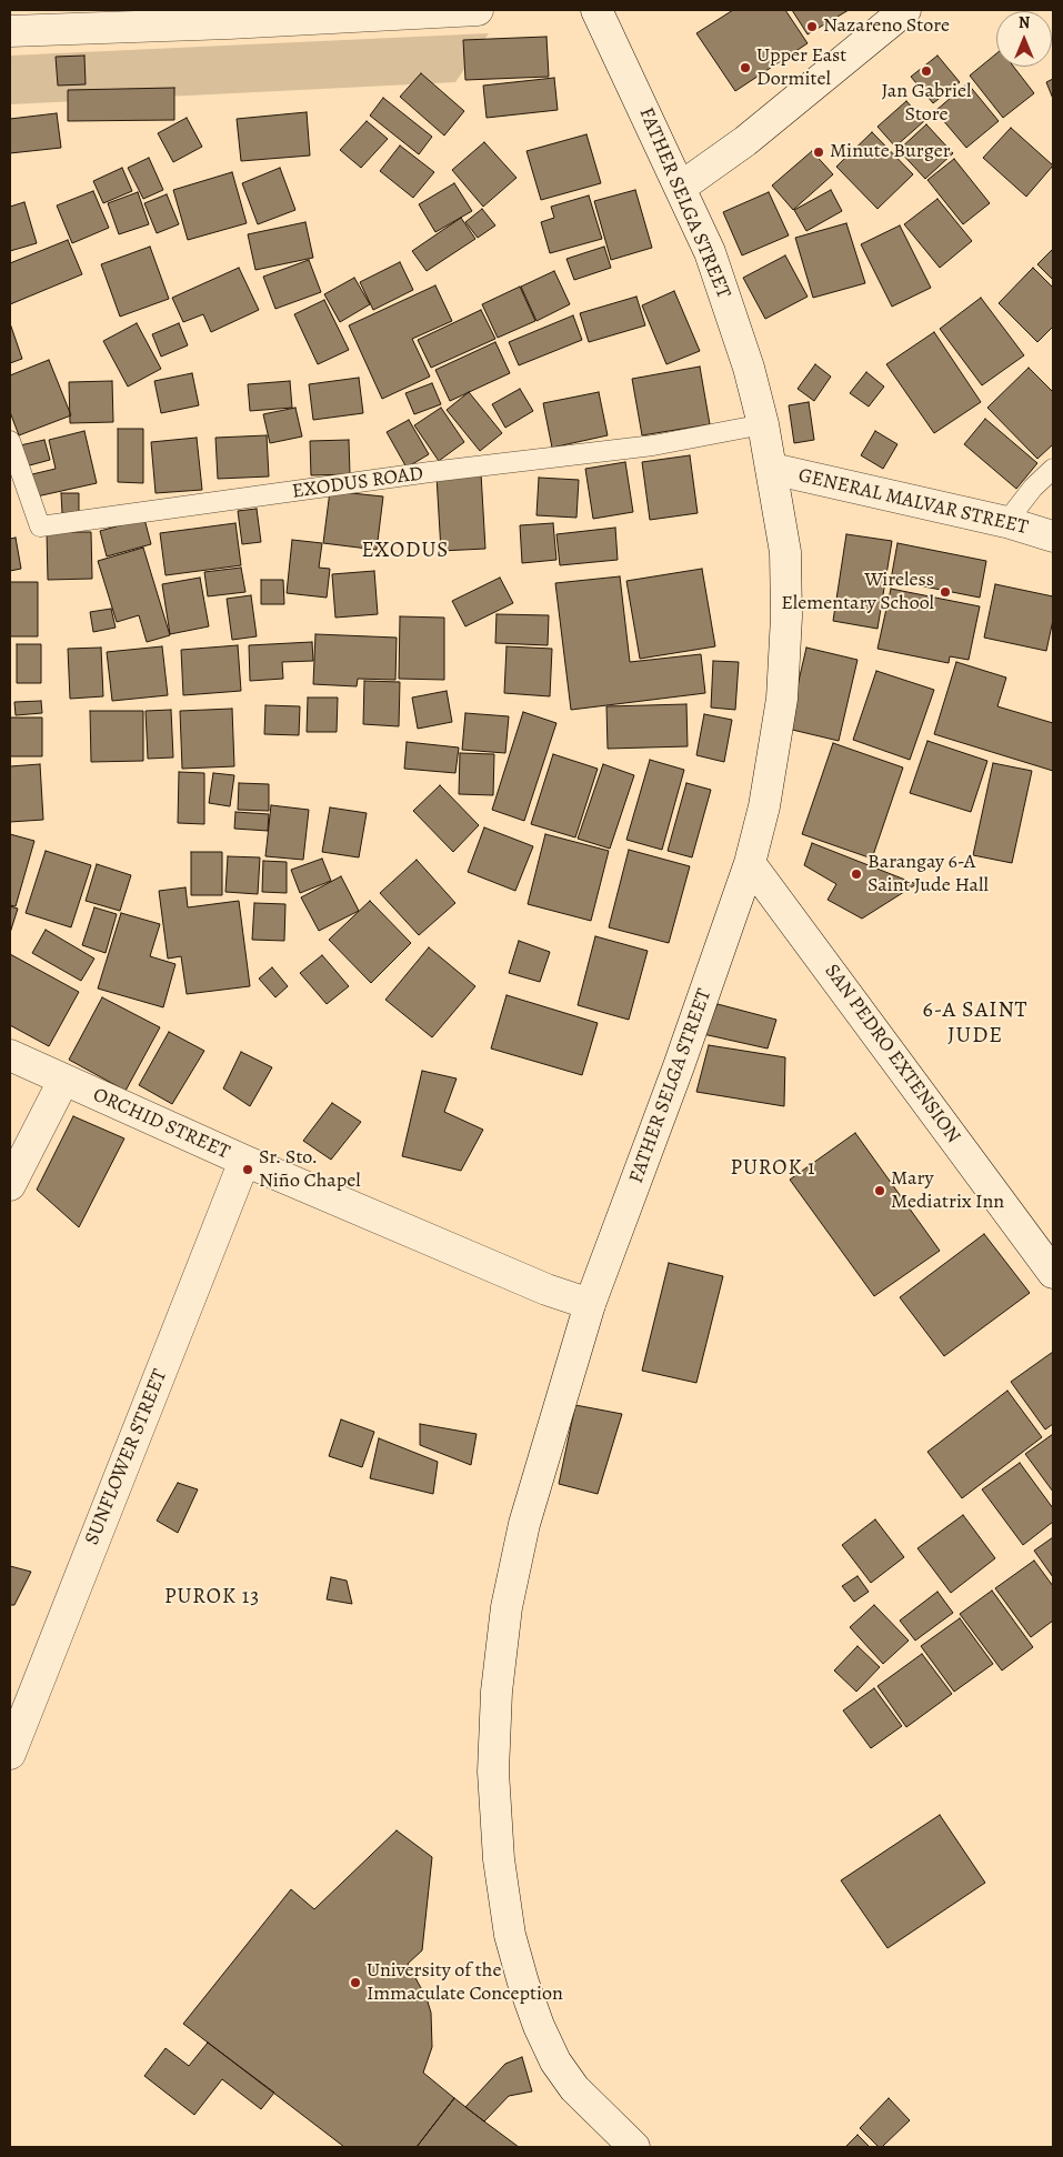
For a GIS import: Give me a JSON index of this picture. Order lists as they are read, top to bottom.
{
  "streets": {
    "main road": [
      "FATHER SELGA STREET",
      "GENERAL MALVAR STREET",
      "SAN PEDRO EXTENSION",
      "ORCHID STREET",
      "SUNFLOWER STREET"
    ],
    "lane": ["EXODUS ROAD"]
  },
  "crossings": [
    ["FATHER SELGA STREET", "EXODUS ROAD"],
    ["FATHER SELGA STREET", "GENERAL MALVAR STREET"],
    ["FATHER SELGA STREET", "SAN PEDRO EXTENSION"],
    ["FATHER SELGA STREET", "ORCHID STREET"],
    ["ORCHID STREET", "SUNFLOWER STREET"]
  ],
  "districts": [
    "EXODUS",
    "6-A SAINT JUDE",
    "PUROK 1",
    "PUROK 13"
  ],
  "places": [
    "Nazareno Store",
    "Upper East Dormitel",
    "Jan Gabriel Store",
    "Minute Burger",
    "Wireless Elementary School",
    "Barangay 6-A Saint Jude Hall",
    "Sr. Sto. Niño Chapel",
    "Mary Mediatrix Inn",
    "University of the Immaculate Conception"
  ],
  "north": "top"
}
